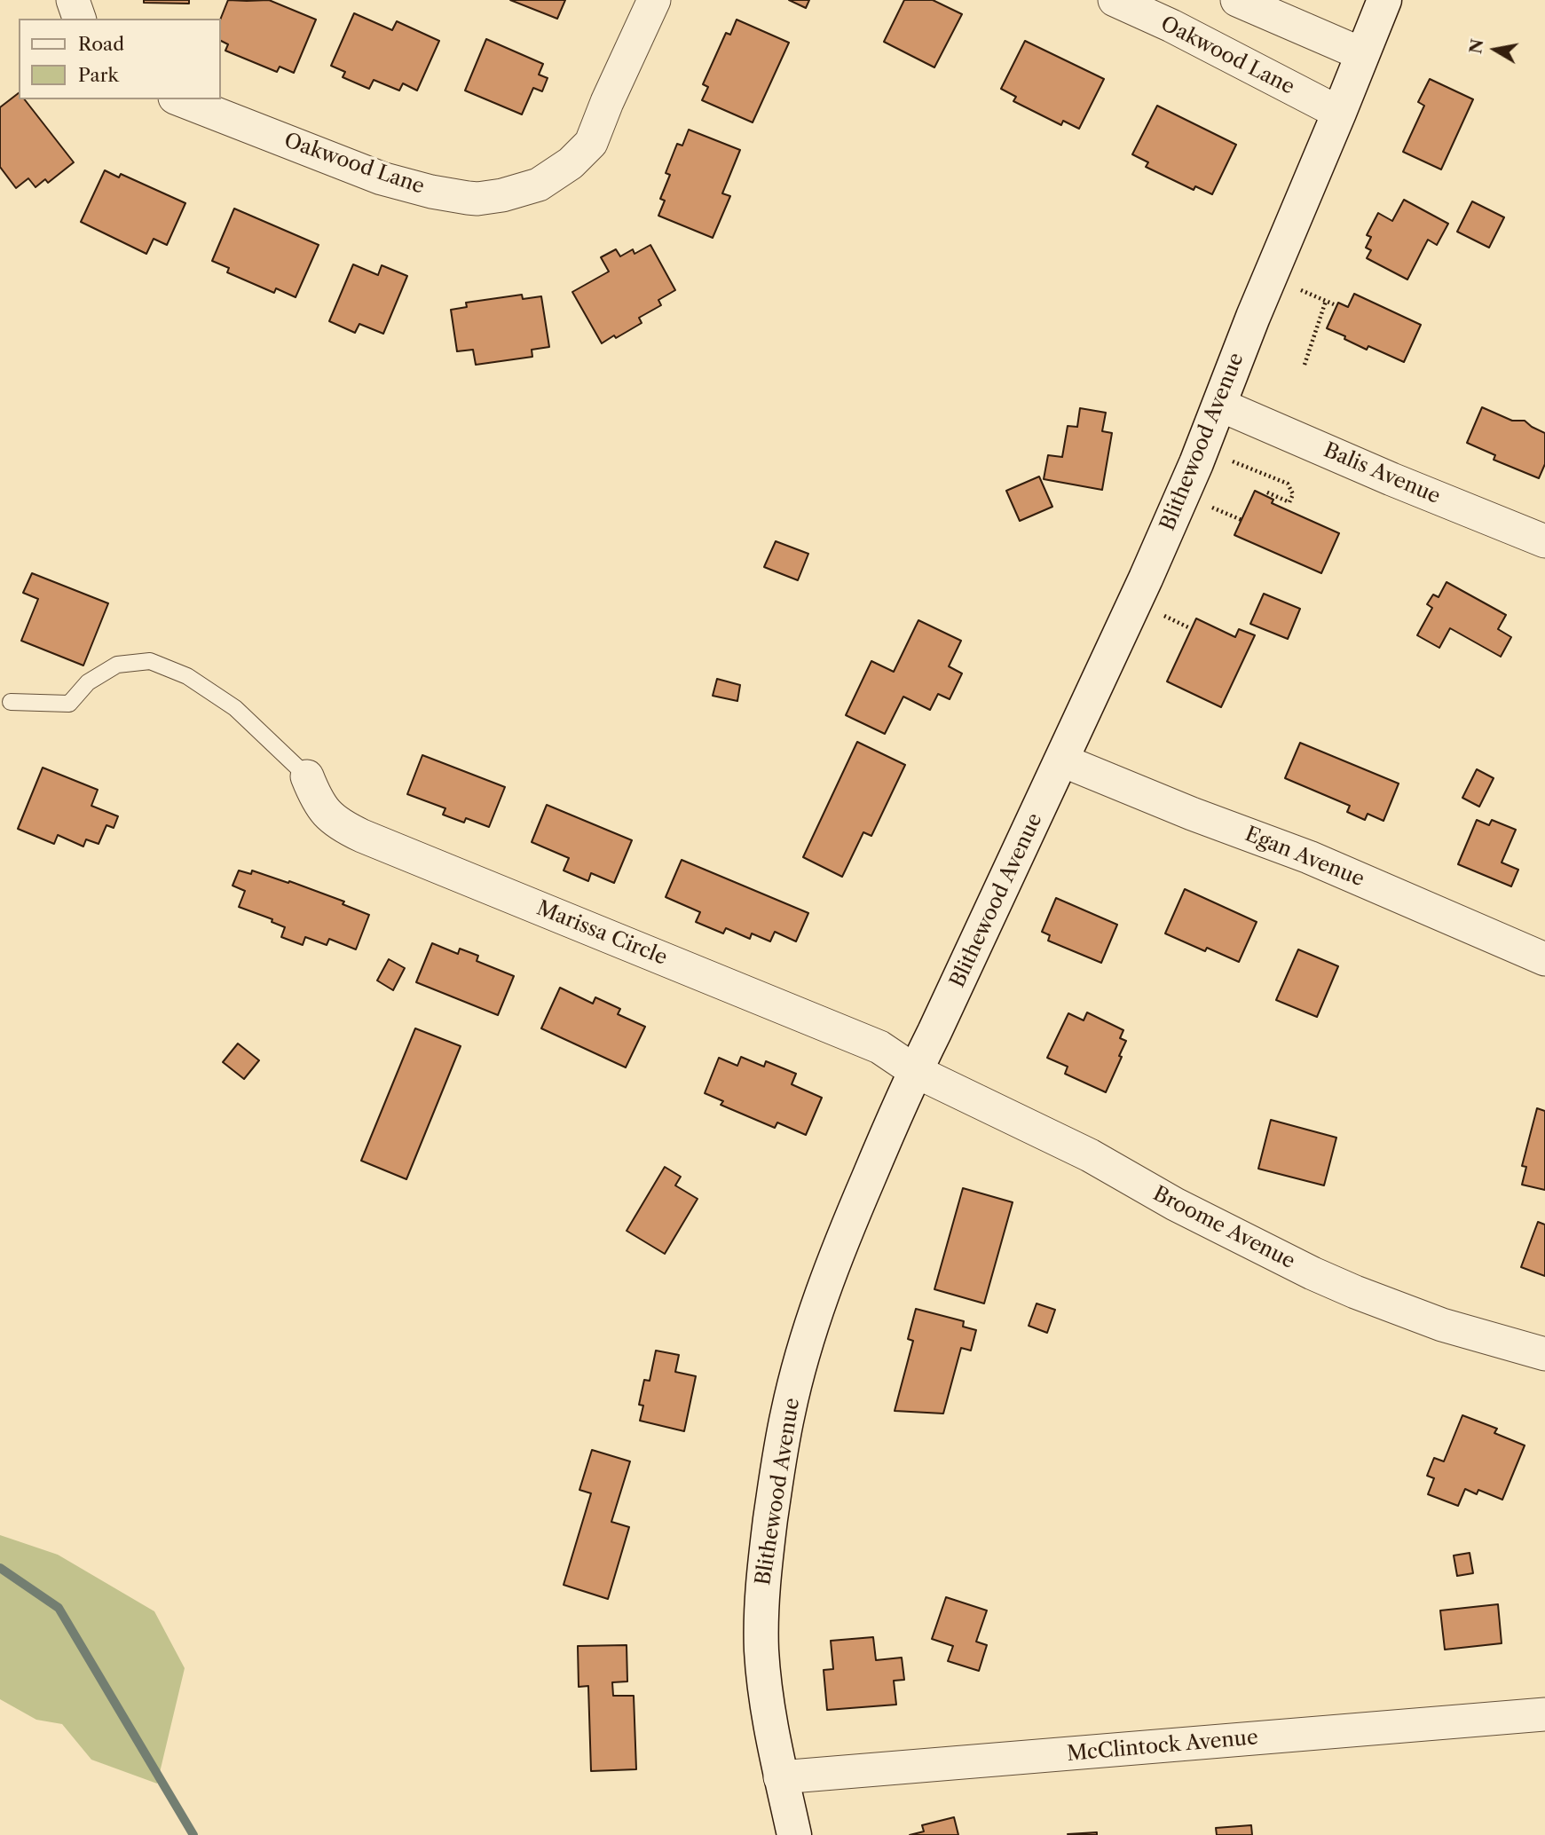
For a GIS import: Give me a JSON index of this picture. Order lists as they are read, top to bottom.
{
  "streets": {
    "street": [
      "Oakwood Lane",
      "Blithewood Avenue",
      "Balis Avenue",
      "Egan Avenue",
      "Marissa Circle",
      "Broome Avenue",
      "McClintock Avenue"
    ]
  },
  "crossings": [
    ["Oakwood Lane", "Blithewood Avenue"],
    ["Blithewood Avenue", "Balis Avenue"],
    ["Blithewood Avenue", "Egan Avenue"],
    ["Blithewood Avenue", "Marissa Circle"],
    ["Blithewood Avenue", "Broome Avenue"],
    ["Blithewood Avenue", "McClintock Avenue"],
    ["Marissa Circle", "Broome Avenue"]
  ],
  "legend": ["Road", "Park"],
  "north": "left"
}
